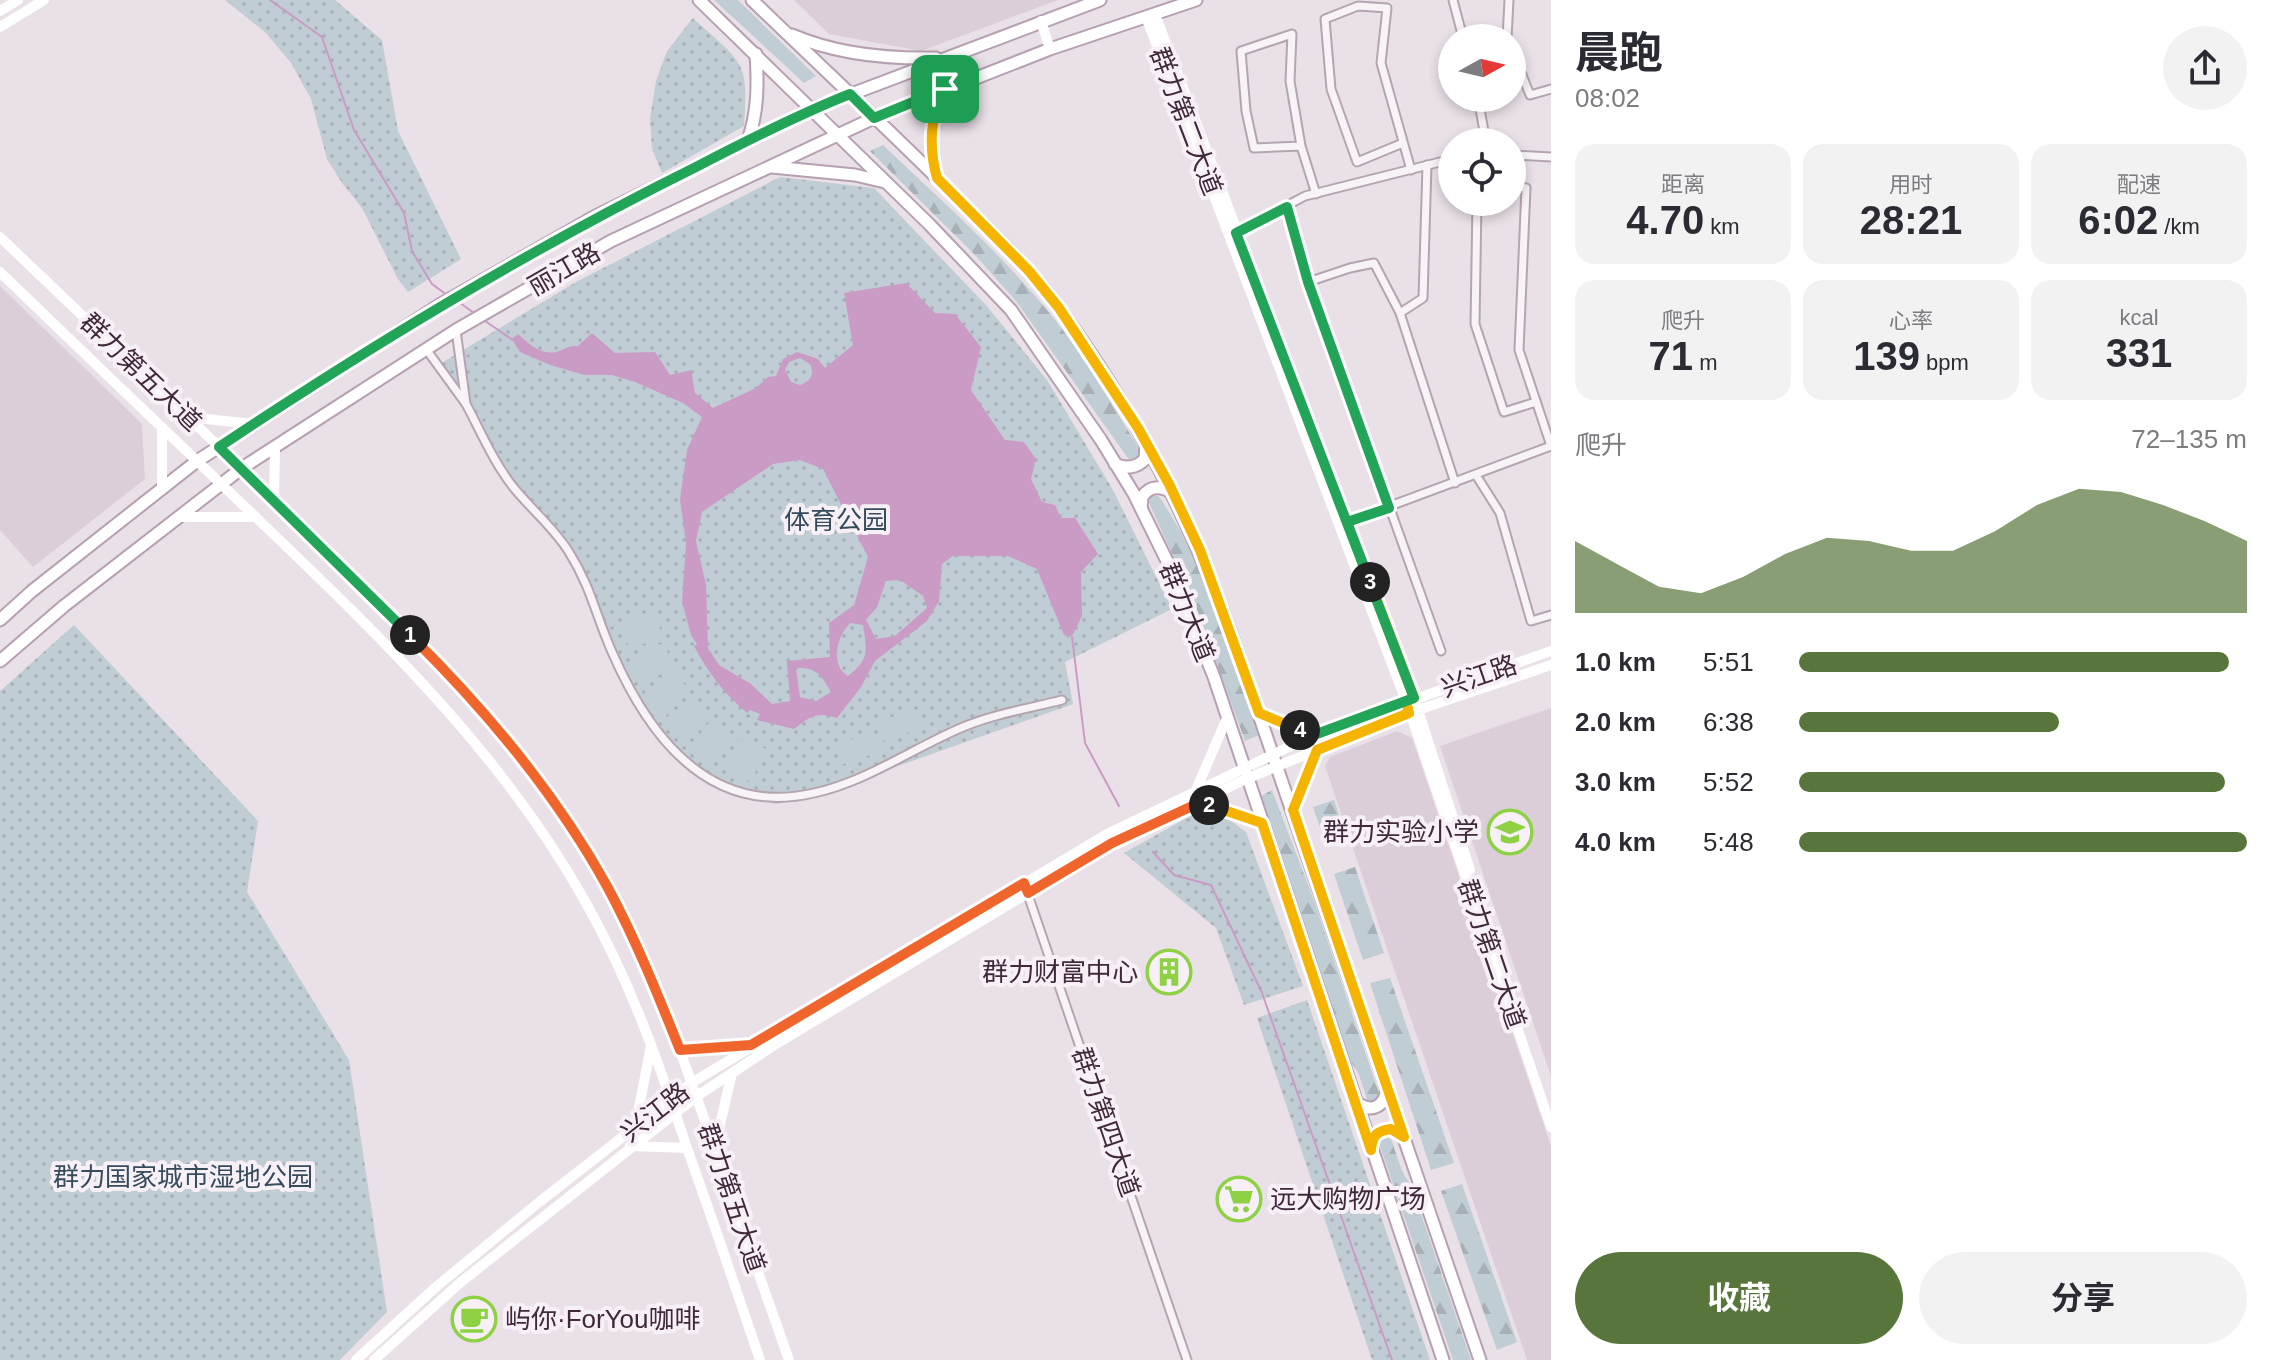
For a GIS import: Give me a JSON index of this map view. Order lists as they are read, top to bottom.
{
  "streets": {
    "main road": [
      "群力第二大道",
      "丽江路",
      "群力第五大道",
      "群力大道",
      "兴江路"
    ],
    "street": ["群力第四大道"]
  },
  "crossings": [
    ["群力第二大道", "丽江路"],
    ["群力第二大道", "兴江路"],
    ["丽江路", "群力第五大道"],
    ["丽江路", "群力大道"],
    ["群力第五大道", "兴江路"],
    ["群力大道", "兴江路"],
    ["兴江路", "群力第四大道"]
  ],
  "parks": ["体育公园", "群力国家城市湿地公园"],
  "places": {
    "school or university": ["群力实验小学"],
    "building": ["群力财富中心"],
    "supermarket": ["远大购物广场"],
    "cafe": ["屿你·ForYou咖啡"]
  },
  "north": "right",
  "page": {
    "heading": ["晨跑", "08:02"],
    "stats": [
      ["距离", "4.70 km"],
      ["用时", "28:21"],
      ["配速", "6:02 /km"],
      ["爬升", "71 m"],
      ["心率", "139 bpm"],
      ["kcal", "331"]
    ],
    "chart": ["爬升", "72–135 m"],
    "pins": [
      "3",
      "1",
      "4",
      "2"
    ],
    "list": [
      {
        "name": "1.0 km",
        "note": "5:51"
      },
      {
        "name": "2.0 km",
        "note": "6:38"
      },
      {
        "name": "3.0 km",
        "note": "5:52"
      },
      {
        "name": "4.0 km",
        "note": "5:48"
      }
    ],
    "buttons": ["收藏", "分享"]
  }
}
